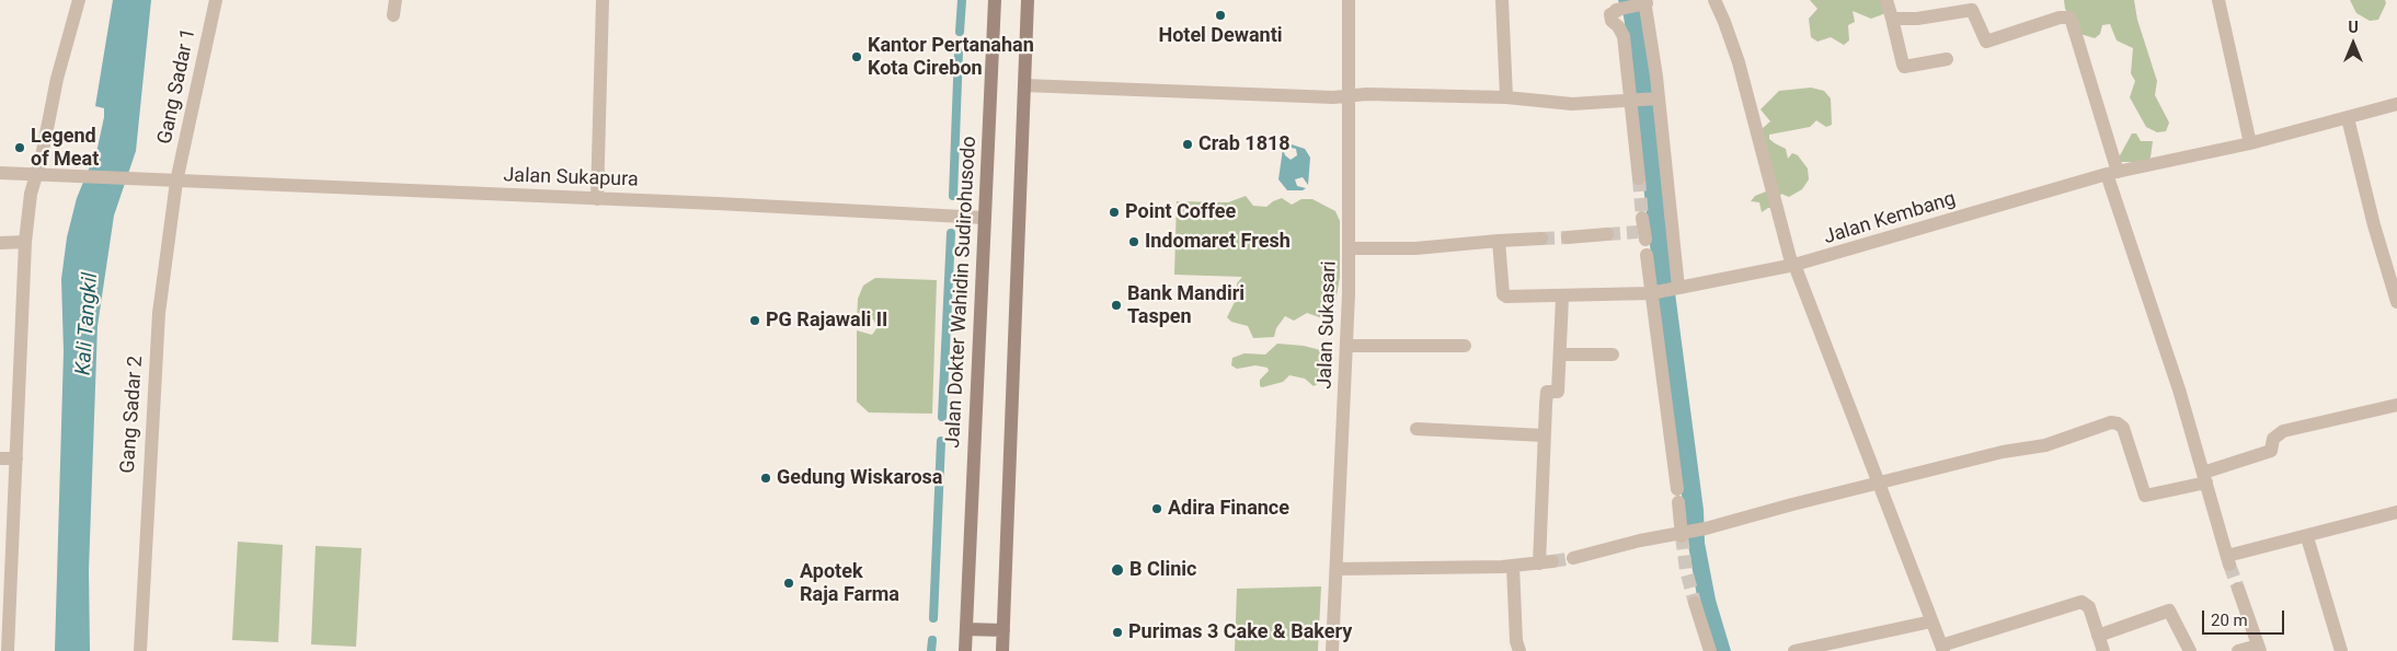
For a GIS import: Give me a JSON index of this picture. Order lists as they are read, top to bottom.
{
  "streets": {
    "main road": ["Jalan Dokter Wahidin Sudirohusodo"],
    "street": [
      "Gang Sadar 1",
      "Jalan Sukapura",
      "Jalan Kembang",
      "Jalan Sukasari",
      "Gang Sadar 2"
    ]
  },
  "crossings": [
    ["Gang Sadar 1", "Jalan Sukapura"],
    ["Gang Sadar 1", "Gang Sadar 2"],
    ["Jalan Sukapura", "Jalan Dokter Wahidin Sudirohusodo"],
    ["Jalan Sukapura", "Gang Sadar 2"]
  ],
  "water": ["Kali Tangkil"],
  "places": [
    "Hotel Dewanti",
    "Kantor Pertanahan Kota Cirebon",
    "Crab 1818",
    "Legend of Meat",
    "Point Coffee",
    "Indomaret Fresh",
    "Bank Mandiri Taspen",
    "PG Rajawali II",
    "Gedung Wiskarosa",
    "Adira Finance",
    "B Clinic",
    "Apotek Raja Farma",
    "Purimas 3 Cake & Bakery"
  ],
  "scale_bar": "20 m",
  "north": "top"
}
